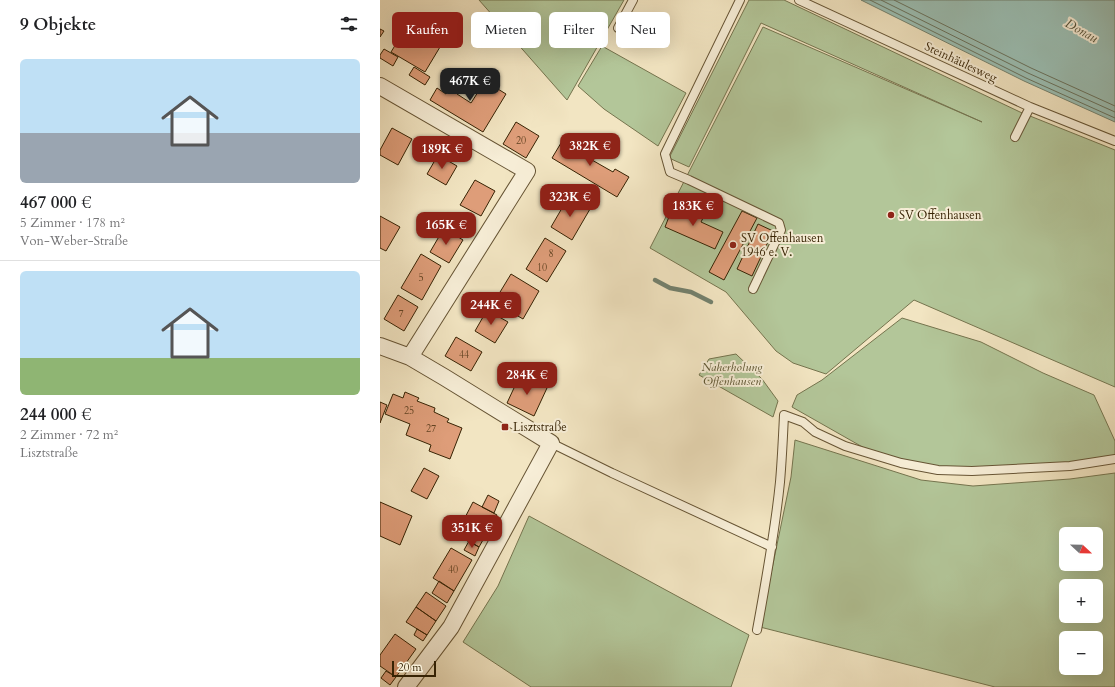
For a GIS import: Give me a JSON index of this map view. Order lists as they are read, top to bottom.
{
  "streets": {
    "lane": ["Steinhäulesweg"]
  },
  "water": ["Donau"],
  "parks": ["Naherholung Offenhausen"],
  "places": {
    "other": ["SV Offenhausen", "SV Offenhausen 1946 e. V."],
    "transit": ["Lisztstraße"]
  },
  "house_numbers": [
    "20",
    "8",
    "10",
    "5",
    "7",
    "44",
    "25",
    "27",
    "40"
  ],
  "scale_bar": "20 m",
  "north": "right",
  "page": {
    "heading": "9 Objekte",
    "chip": [
      "Kaufen",
      "Mieten",
      "Filter",
      "Neu"
    ],
    "list": [
      {
        "name": "467 000 €",
        "note": "5 Zimmer · 178 m² · Von-Weber-Straße"
      },
      {
        "name": "244 000 €",
        "note": "2 Zimmer · 72 m² · Lisztstraße"
      }
    ],
    "price": [
      "467K €",
      "382K €",
      "189K €",
      "323K €",
      "183K €",
      "165K €",
      "244K €",
      "284K €",
      "351K €"
    ],
    "map_buttons": ["+", "−"],
    "scale": "20 m"
  }
}
